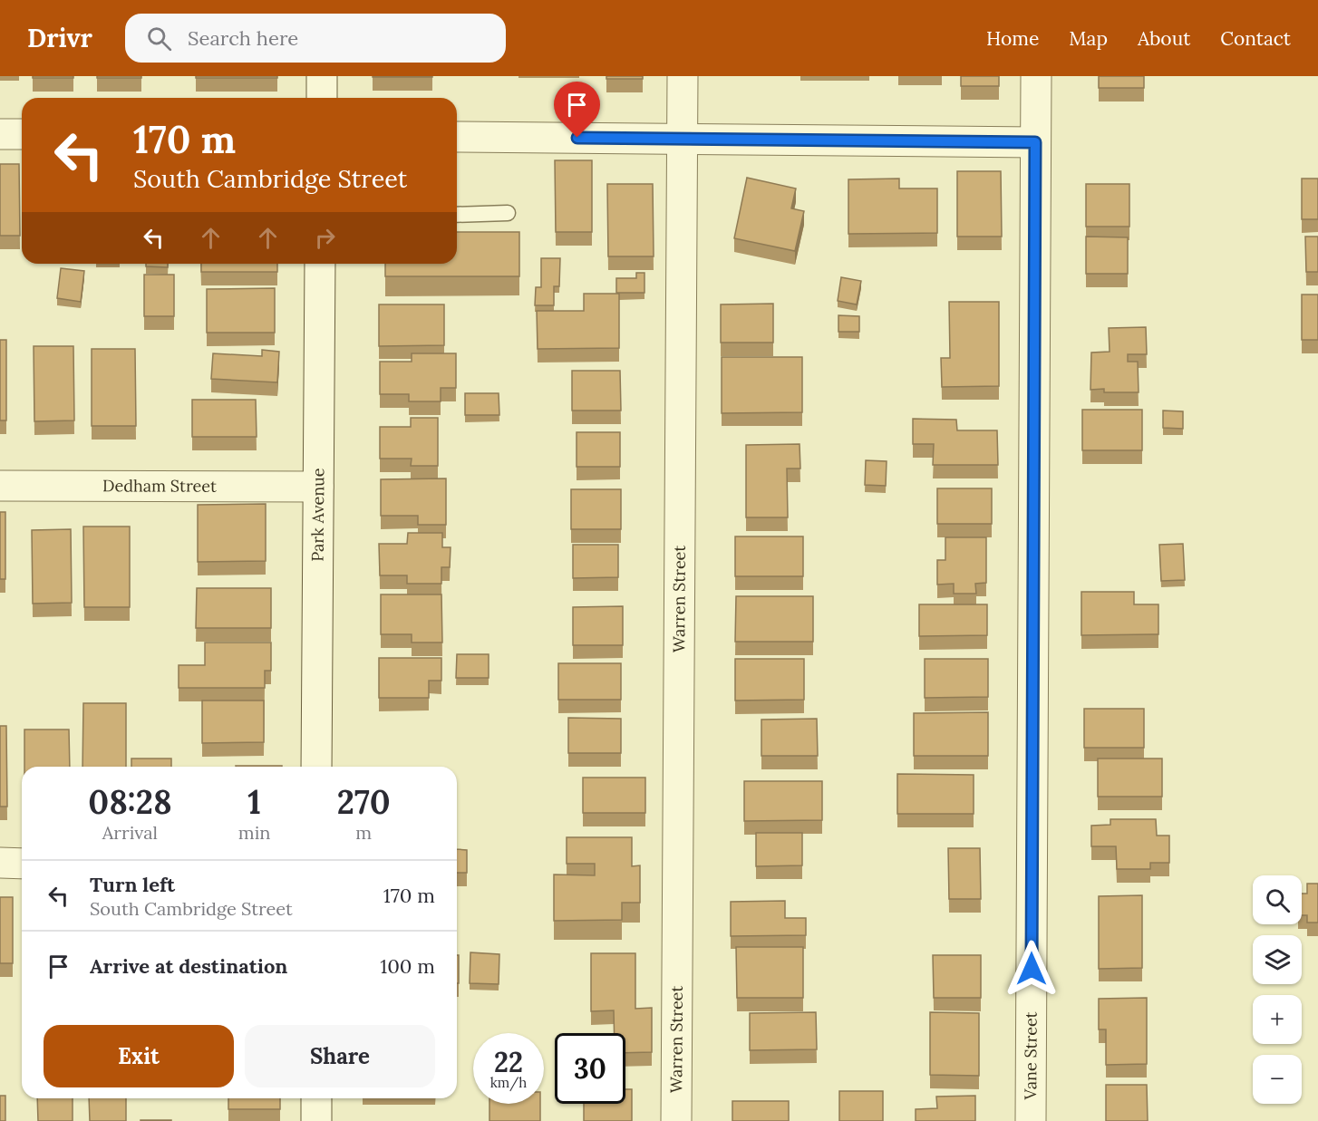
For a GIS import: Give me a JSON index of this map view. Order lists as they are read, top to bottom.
{
  "streets": {
    "street": [
      "Dedham Street",
      "Park Avenue",
      "Warren Street",
      "Vane Street"
    ]
  },
  "crossings": [
    ["Dedham Street", "Park Avenue"]
  ],
  "page": {
    "header": "Drivr",
    "search": "Search here",
    "nav": [
      "Home",
      "Map",
      "About",
      "Contact"
    ],
    "turn": ["170 m", "South Cambridge Street"],
    "eta": [
      "08:28",
      "Arrival",
      "1",
      "min",
      "270",
      "m"
    ],
    "list": [
      {
        "name": "Turn left",
        "note": "South Cambridge Street",
        "value": "170 m"
      },
      {
        "name": "Arrive at destination",
        "value": "100 m"
      }
    ],
    "map_buttons": ["+", "−"],
    "buttons": ["Exit", "Share"],
    "speed": "22 km/h",
    "limit": "30"
  }
}
